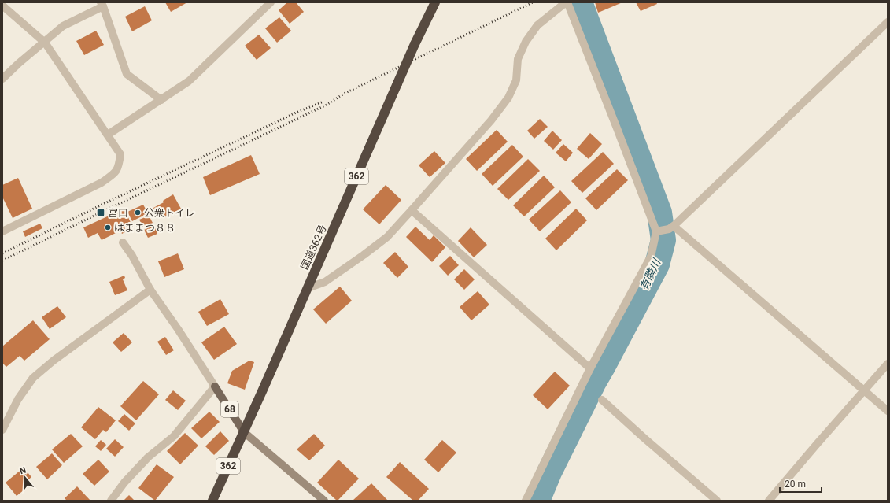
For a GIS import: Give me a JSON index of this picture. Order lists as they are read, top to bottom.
{
  "streets": {
    "highway": ["362", "国道362号"],
    "main road": ["68"]
  },
  "crossings": [
    ["国道362号", "68"]
  ],
  "water": ["有隣川"],
  "places": {
    "transit": ["宮口"],
    "other": ["公衆トイレ", "はままつ８８"]
  },
  "scale_bar": "20 m",
  "north": "top"
}
